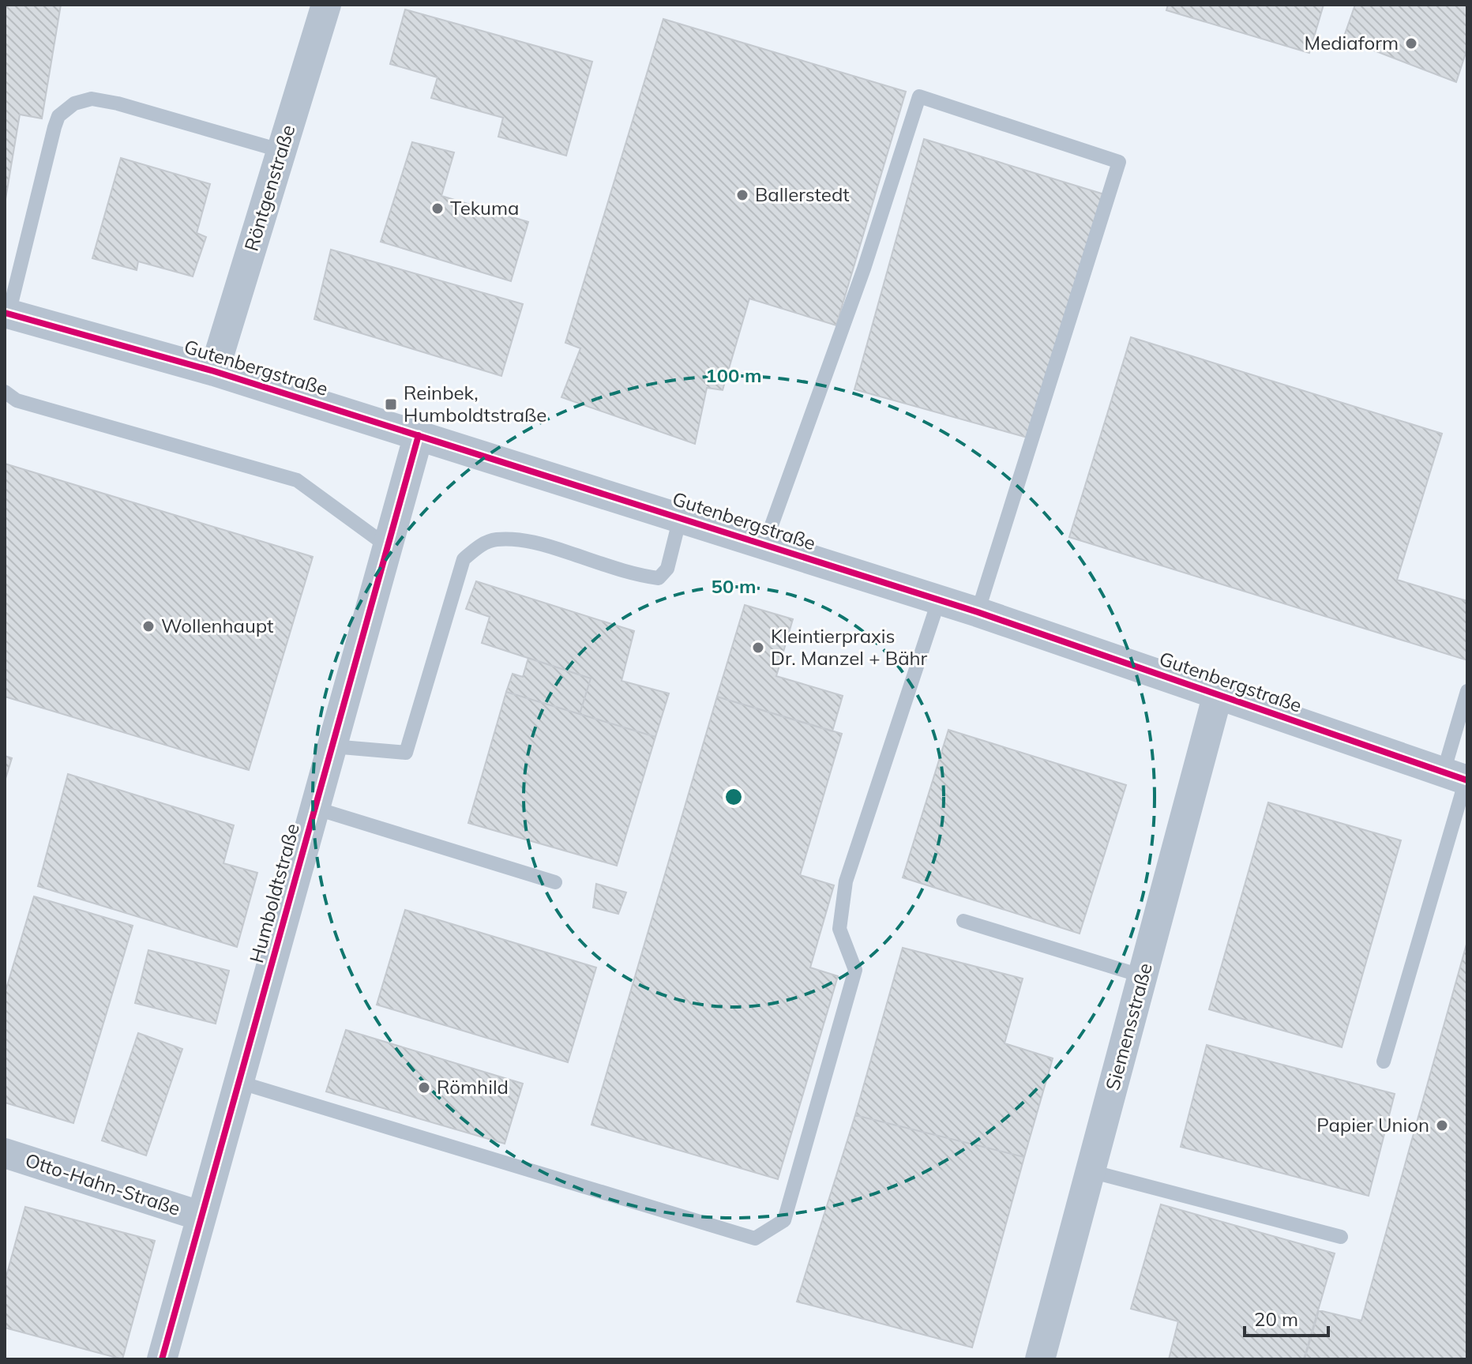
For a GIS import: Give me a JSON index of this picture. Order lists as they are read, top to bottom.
{
  "streets": {
    "street": [
      "Röntgenstraße",
      "Gutenbergstraße",
      "Humboldtstraße",
      "Siemensstraße",
      "Otto-Hahn-Straße"
    ]
  },
  "crossings": [
    ["Röntgenstraße", "Gutenbergstraße"],
    ["Gutenbergstraße", "Humboldtstraße"],
    ["Gutenbergstraße", "Siemensstraße"],
    ["Humboldtstraße", "Otto-Hahn-Straße"]
  ],
  "places": {
    "other": [
      "Mediaform",
      "Ballerstedt",
      "Tekuma",
      "Wollenhaupt",
      "Kleintierpraxis Dr. Manzel + Bähr",
      "Römhild",
      "Papier Union"
    ],
    "transit": ["Reinbek, Humboldtstraße"]
  },
  "scale_bar": "20 m",
  "rings": ["100 m", "50 m"]
}
